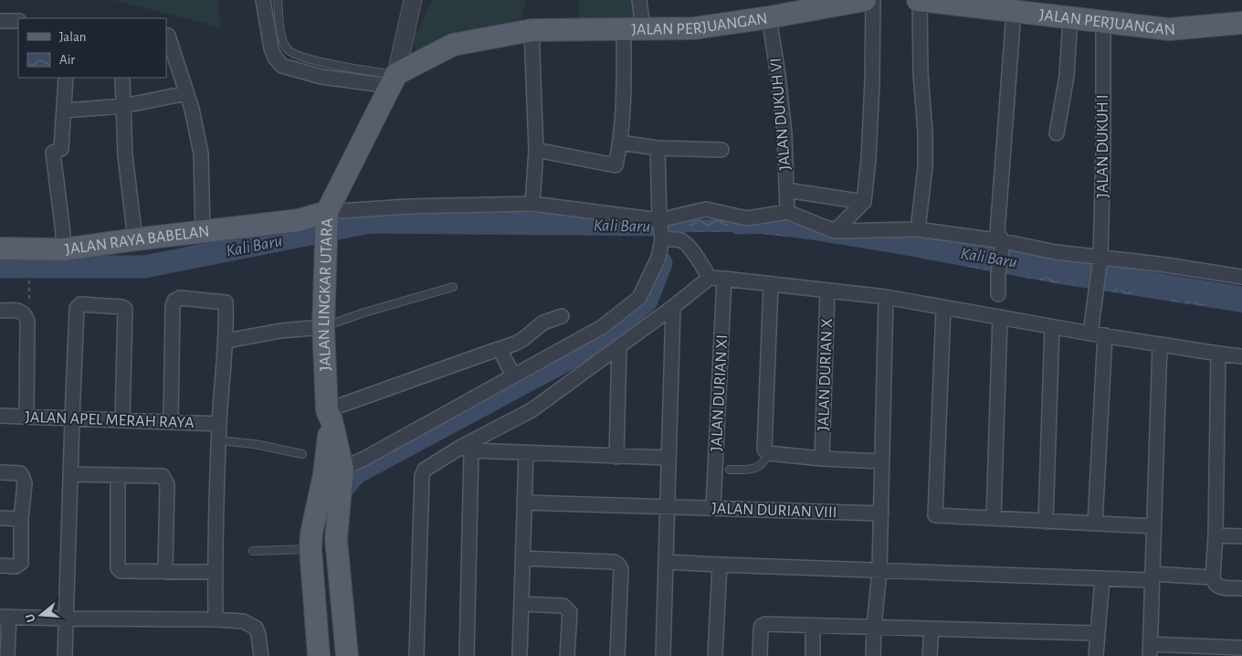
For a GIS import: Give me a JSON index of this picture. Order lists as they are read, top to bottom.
{
  "streets": {
    "main road": ["JALAN PERJUANGAN", "JALAN RAYA BABELAN", "JALAN LINGKAR UTARA"],
    "street": [
      "JALAN DUKUH VI",
      "JALAN DUKUH I",
      "JALAN DURIAN X",
      "JALAN DURIAN XI",
      "JALAN APEL MERAH RAYA",
      "JALAN DURIAN VIII"
    ]
  },
  "crossings": [
    ["JALAN PERJUANGAN", "JALAN DUKUH VI"],
    ["JALAN PERJUANGAN", "JALAN DUKUH I"],
    ["JALAN PERJUANGAN", "JALAN LINGKAR UTARA"],
    ["JALAN RAYA BABELAN", "JALAN LINGKAR UTARA"],
    ["JALAN DURIAN XI", "JALAN DURIAN VIII"]
  ],
  "water": ["Kali Baru"],
  "legend": ["Jalan", "Air"],
  "north": "left"
}
